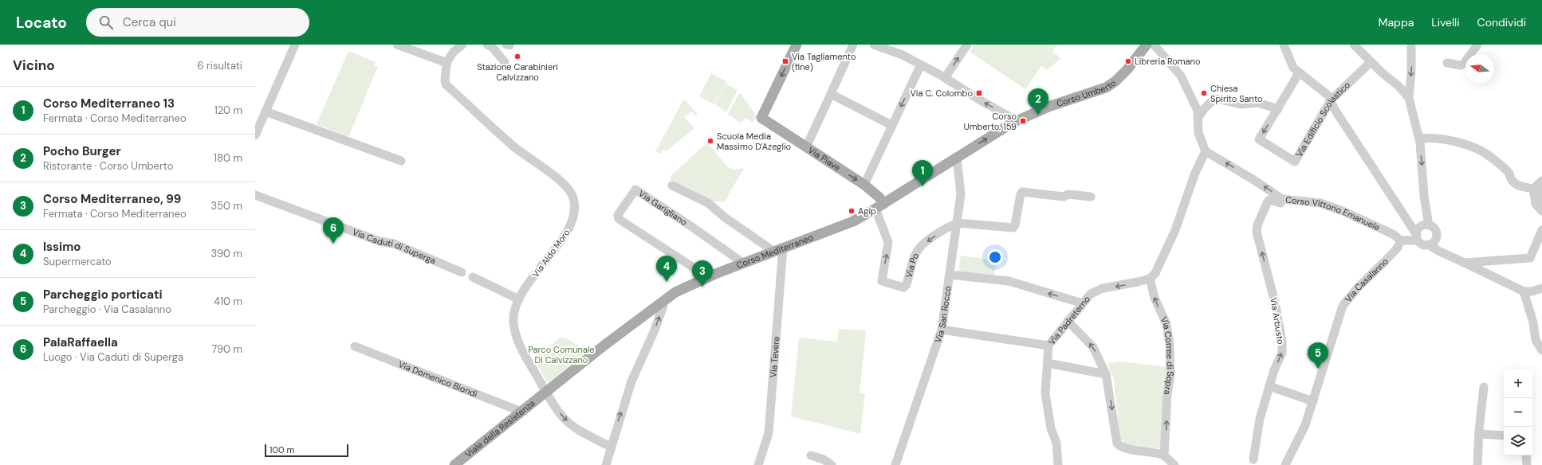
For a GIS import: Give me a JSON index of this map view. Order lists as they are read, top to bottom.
{
  "streets": {
    "main road": [
      "Corso Umberto",
      "Via Piave",
      "Corso Mediterraneo",
      "Viale della Resistenza"
    ],
    "street": [
      "Via Edificio Scolastico",
      "Via Garigliano",
      "Corso Vittorio Emanuele",
      "Via Caduti di Superga",
      "Via Aldo Moro",
      "Via Po",
      "Via Casalanno",
      "Via San Rocco",
      "Via Padreterno",
      "Via Arbusto",
      "Via Corree di Sopra",
      "Via Tevere",
      "Via Domenico Biondi"
    ]
  },
  "crossings": [
    ["Corso Umberto", "Corso Mediterraneo"],
    ["Via Piave", "Corso Mediterraneo"],
    ["Via Piave", "Via Po"],
    ["Via Garigliano", "Corso Mediterraneo"],
    ["Corso Vittorio Emanuele", "Via Casalanno"],
    ["Corso Vittorio Emanuele", "Via Arbusto"],
    ["Corso Mediterraneo", "Via Aldo Moro"],
    ["Corso Mediterraneo", "Via Po"],
    ["Corso Mediterraneo", "Via San Rocco"],
    ["Corso Mediterraneo", "Via Tevere"],
    ["Corso Mediterraneo", "Viale della Resistenza"],
    ["Via Aldo Moro", "Viale della Resistenza"],
    ["Via Po", "Via San Rocco"],
    ["Via Padreterno", "Via Corree di Sopra"],
    ["Via Domenico Biondi", "Viale della Resistenza"]
  ],
  "one_way": ["Corso Vittorio Emanuele", "Via Corree di Sopra"],
  "parks": ["Parco Comunale Di Calvizzano"],
  "places": {
    "other": [
      "Stazione Carabinieri Calvizzano",
      "Libreria Romano",
      "Chiesa Spirito Santo",
      "Scuola Media Massimo D'Azeglio",
      "Agip"
    ],
    "transit": ["Via Tagliamento (fine)", "Via C. Colombo", "Corso Umberto, 159"]
  },
  "scale_bar": "100 m",
  "north": "left",
  "page": {
    "header": "Locato",
    "search": "Cerca qui",
    "nav": ["Mappa", "Livelli", "Condividi"],
    "heading": ["Vicino", "6 risultati"],
    "list": [
      {
        "mark": "1",
        "name": "Corso Mediterraneo 13",
        "note": "Fermata · Corso Mediterraneo",
        "value": "120 m"
      },
      {
        "mark": "2",
        "name": "Pocho Burger",
        "note": "Ristorante · Corso Umberto",
        "value": "180 m"
      },
      {
        "mark": "3",
        "name": "Corso Mediterraneo, 99",
        "note": "Fermata · Corso Mediterraneo",
        "value": "350 m"
      },
      {
        "mark": "4",
        "name": "Issimo",
        "note": "Supermercato",
        "value": "390 m"
      },
      {
        "mark": "5",
        "name": "Parcheggio porticati",
        "note": "Parcheggio · Via Casalanno",
        "value": "410 m"
      },
      {
        "mark": "6",
        "name": "PalaRaffaella",
        "note": "Luogo · Via Caduti di Superga",
        "value": "790 m"
      }
    ],
    "pins": [
      "2",
      "1",
      "6",
      "4",
      "3",
      "5"
    ],
    "map_buttons": ["+", "−"],
    "scale": "100 m"
  }
}
